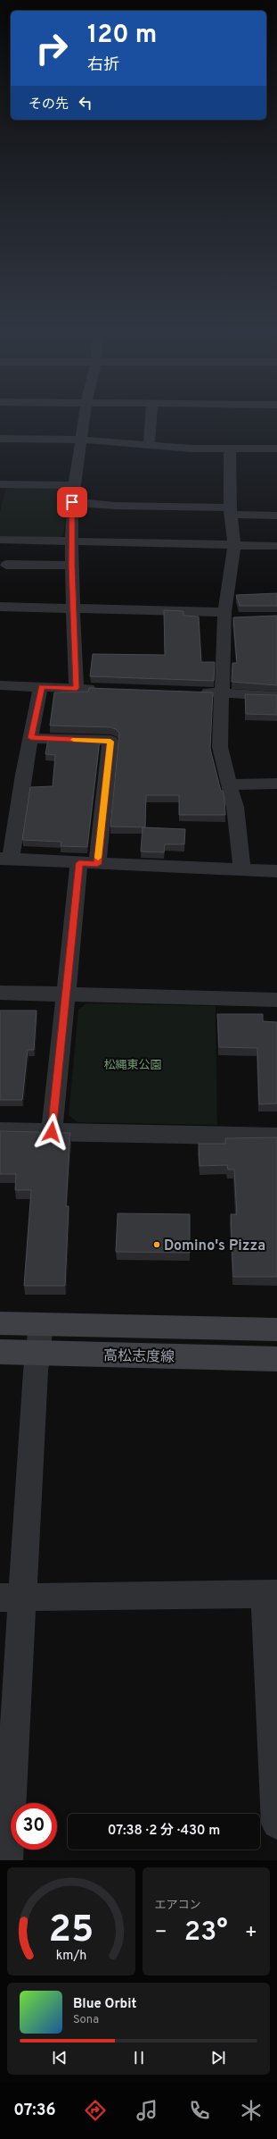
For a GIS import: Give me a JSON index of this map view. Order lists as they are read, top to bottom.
{
  "streets": {
    "main road": ["高松志度線"]
  },
  "parks": ["松縄東公園"],
  "places": ["Domino's Pizza"],
  "page": {
    "turn": ["120 m", "右折"],
    "then": "その先",
    "limit": "30",
    "trip": "07:38 · 2 分 · 430 m",
    "tile": "エアコン",
    "heat": ["−", "23°", "+"],
    "song": ["Blue Orbit", "Sona"],
    "tabs": "07:36",
    "gauge": ["25", "km/h"]
  }
}
